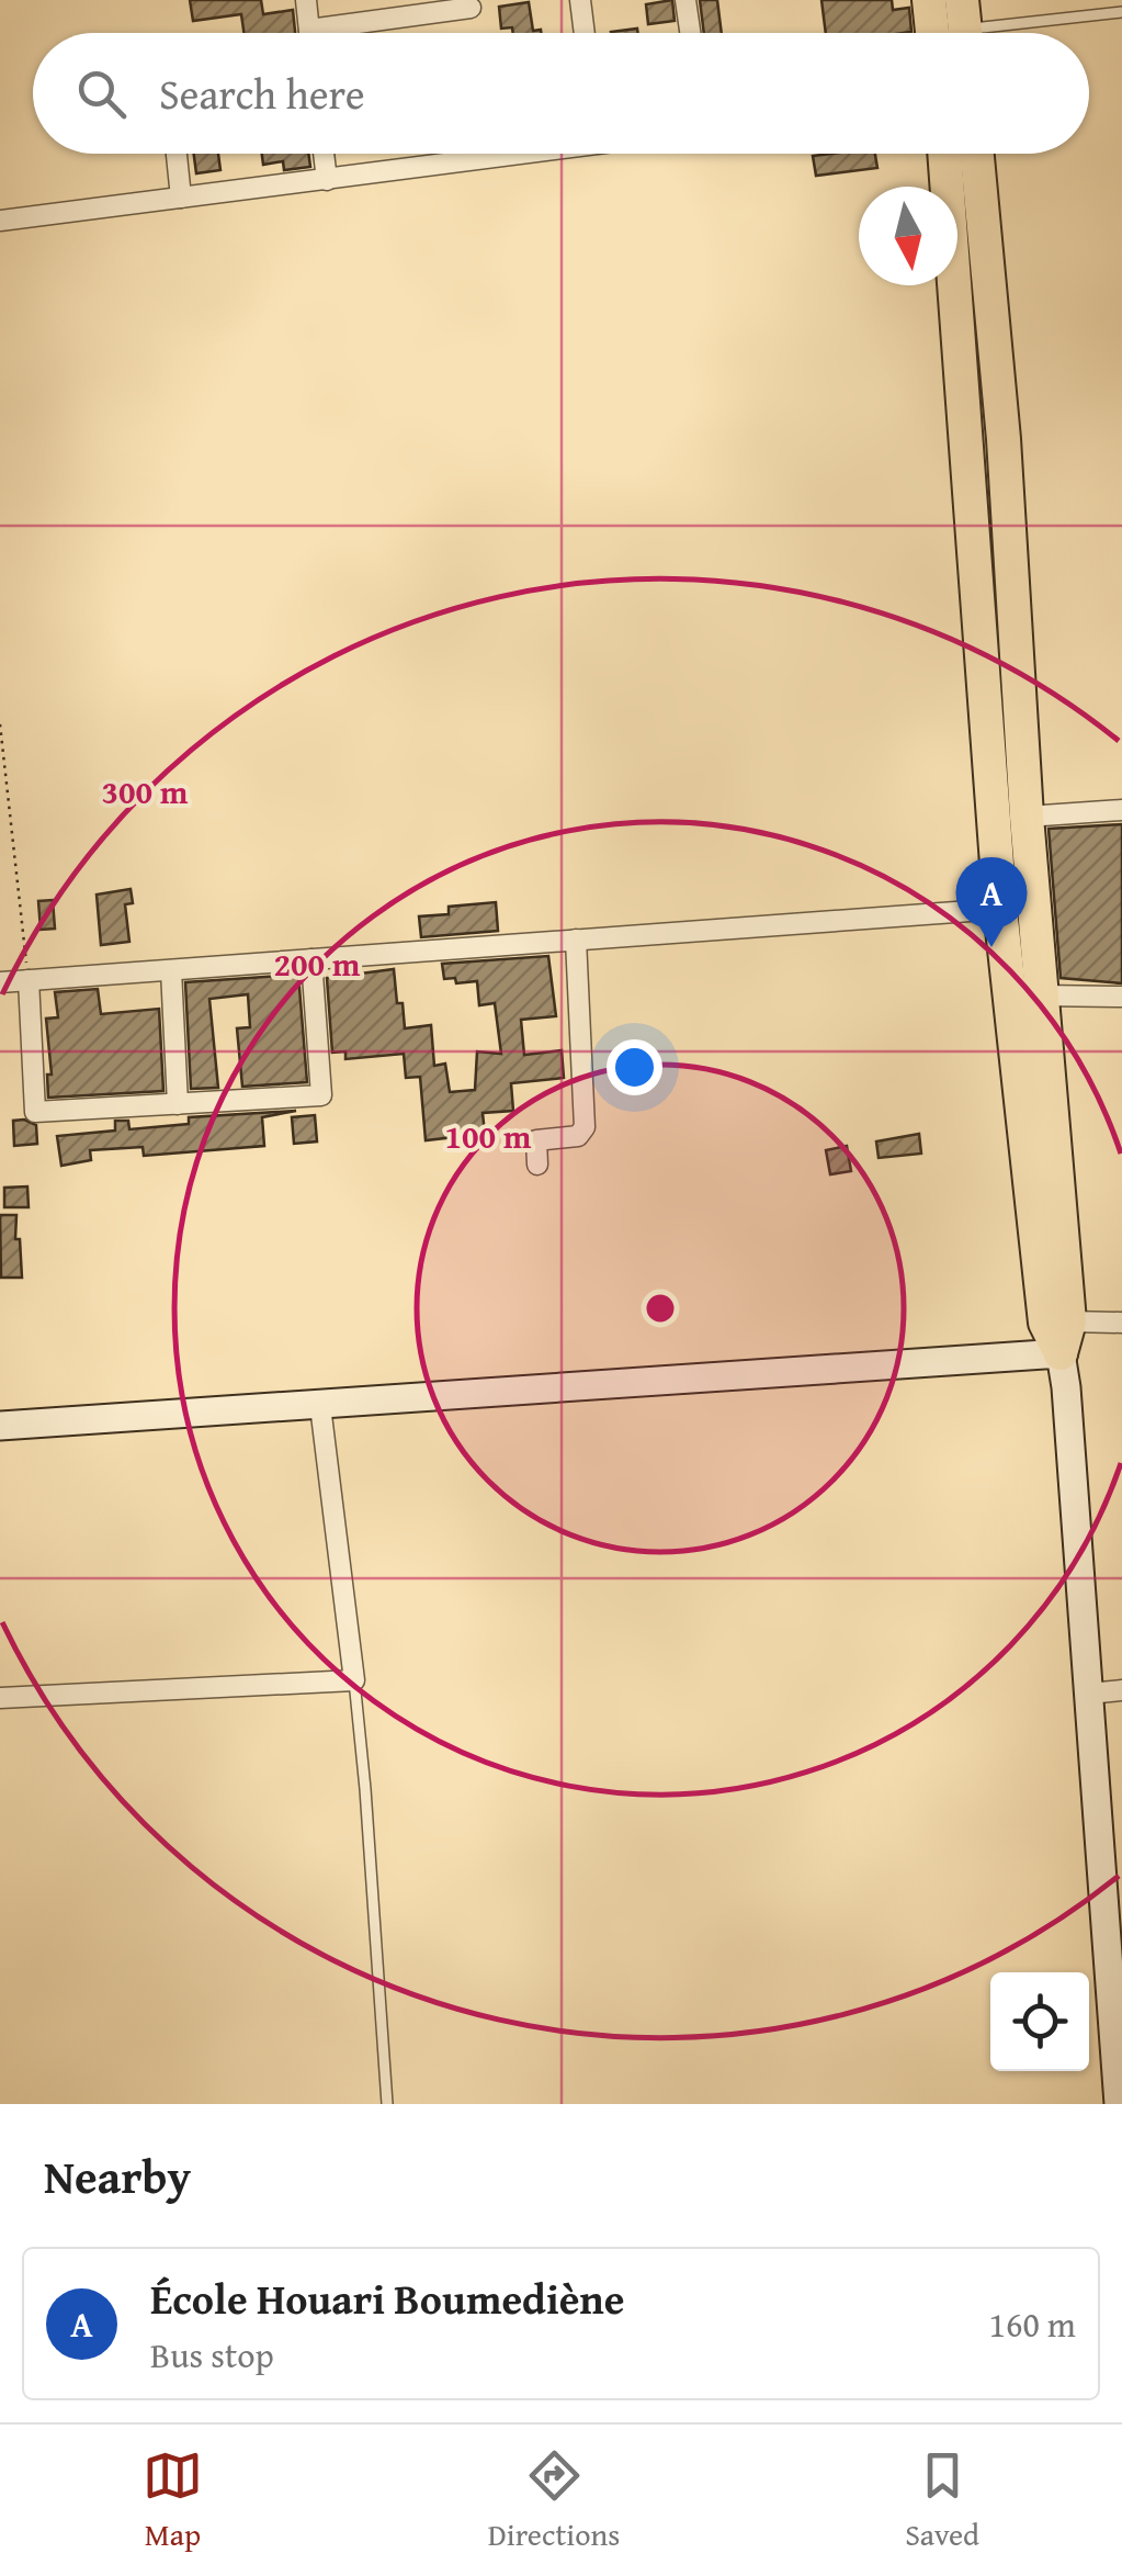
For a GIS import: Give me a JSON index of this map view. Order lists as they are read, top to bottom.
{
  "north": "bottom",
  "page": {
    "search": "Search here",
    "pins": "A",
    "heading": "Nearby",
    "list": [
      {
        "mark": "A",
        "name": "École Houari Boumediène",
        "note": "Bus stop",
        "value": "160 m"
      }
    ],
    "nav": ["Map", "Directions", "Saved"]
  },
  "rings": ["300 m", "200 m", "100 m"]
}
